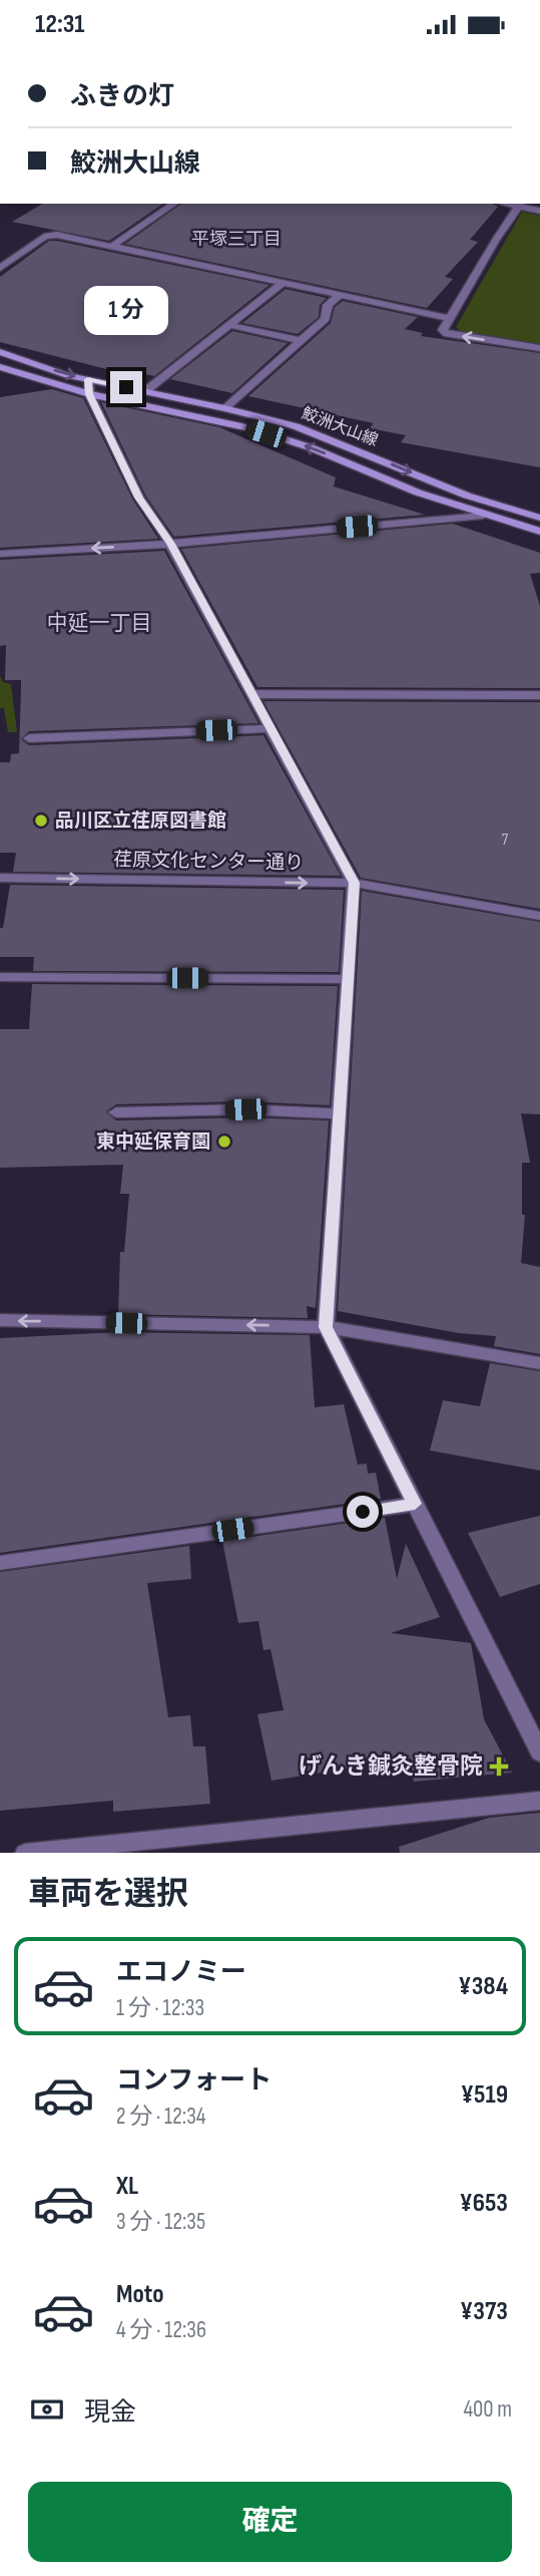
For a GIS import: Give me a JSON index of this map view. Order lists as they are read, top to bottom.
{
  "streets": {
    "main road": ["鮫洲大山線"],
    "street": ["荏原文化センター通り"]
  },
  "districts": ["平塚三丁目", "中延一丁目"],
  "places": {
    "other": ["品川区立荏原図書館", "東中延保育園"],
    "health": ["げんき鍼灸整骨院"]
  },
  "house_numbers": ["7"],
  "page": {
    "status": "12:31",
    "banner": ["ふきの灯", "鮫洲大山線"],
    "bubble": "1 分",
    "heading": "車両を選択",
    "list": [
      {
        "name": "エコノミー",
        "note": "1 分 · 12:33",
        "value": "¥384"
      },
      {
        "name": "コンフォート",
        "note": "2 分 · 12:34",
        "value": "¥519"
      },
      {
        "name": "XL",
        "note": "3 分 · 12:35",
        "value": "¥653"
      },
      {
        "name": "Moto",
        "note": "4 分 · 12:36",
        "value": "¥373"
      }
    ],
    "pay": ["現金", "400 m"],
    "buttons": "確定"
  }
}
